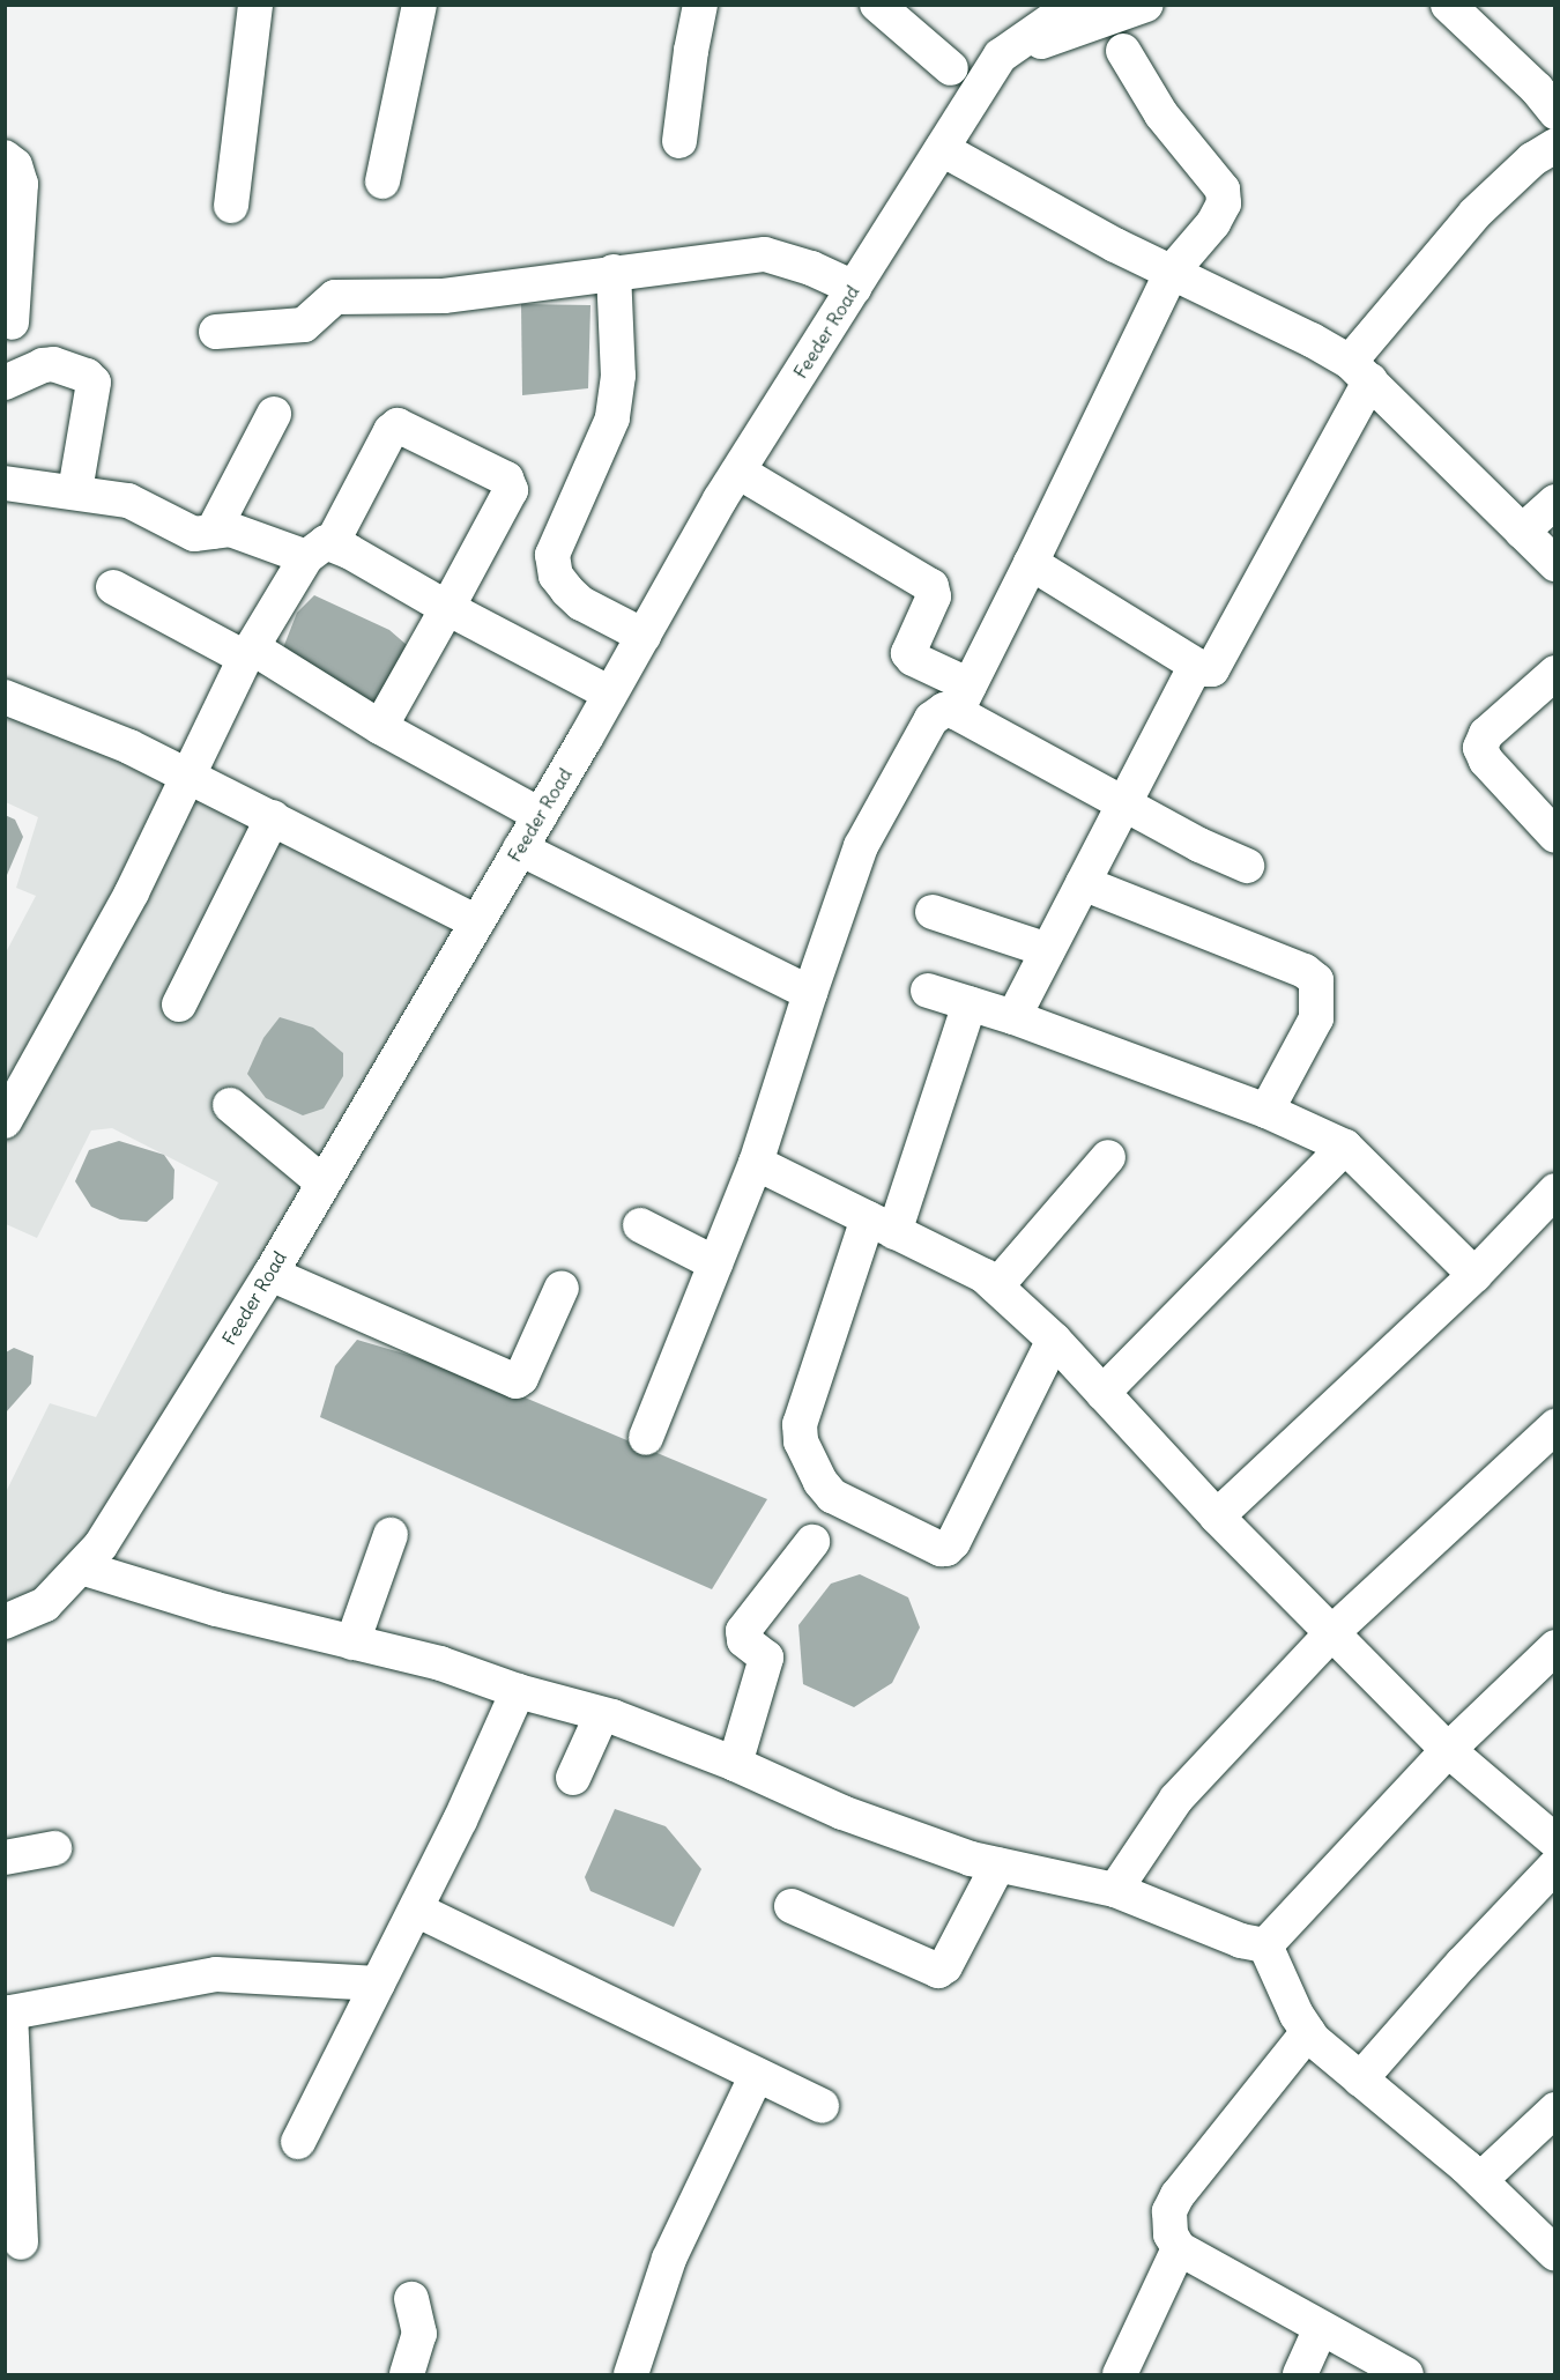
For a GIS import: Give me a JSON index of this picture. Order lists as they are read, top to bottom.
{
  "streets": {
    "street": ["Feeder Road"]
  }
}
